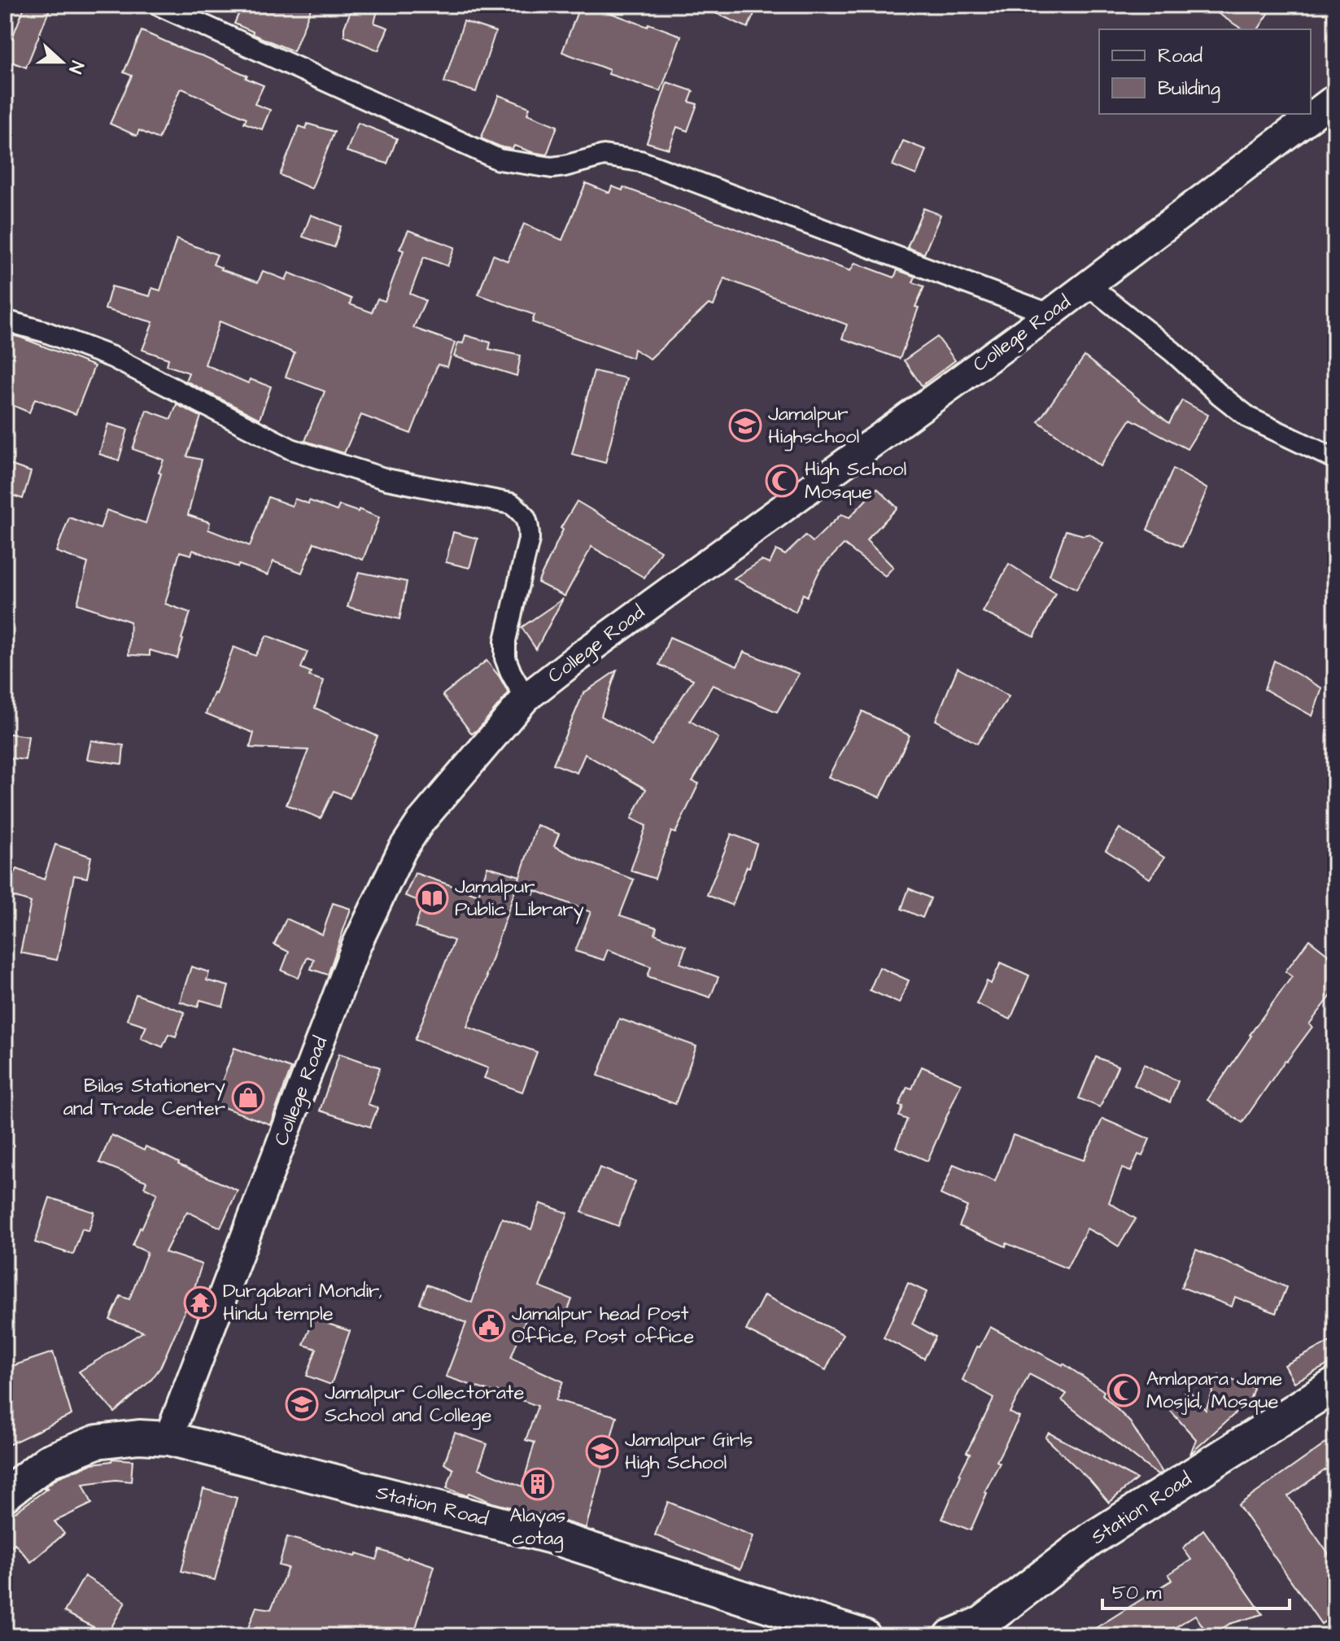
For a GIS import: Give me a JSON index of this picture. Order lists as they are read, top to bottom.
{
  "streets": {
    "main road": ["College Road", "Station Road"]
  },
  "crossings": [
    ["College Road", "Station Road"]
  ],
  "places": {
    "school or university": ["Jamalpur Highschool", "Jamalpur Collectorate School and College", "Jamalpur Girls High School"],
    "mosque": ["High School Mosque", "Amlapara Jame Mosjid, Mosque"],
    "library": ["Jamalpur Public Library"],
    "shop": ["Bilas Stationery and Trade Center"],
    "temple": ["Durgabari Mondir, Hindu temple"],
    "public building": ["Jamalpur head Post Office, Post office"],
    "building": ["Alayas cotag"]
  },
  "legend": ["Road", "Building"],
  "scale_bar": "50 m",
  "north": "right"
}
